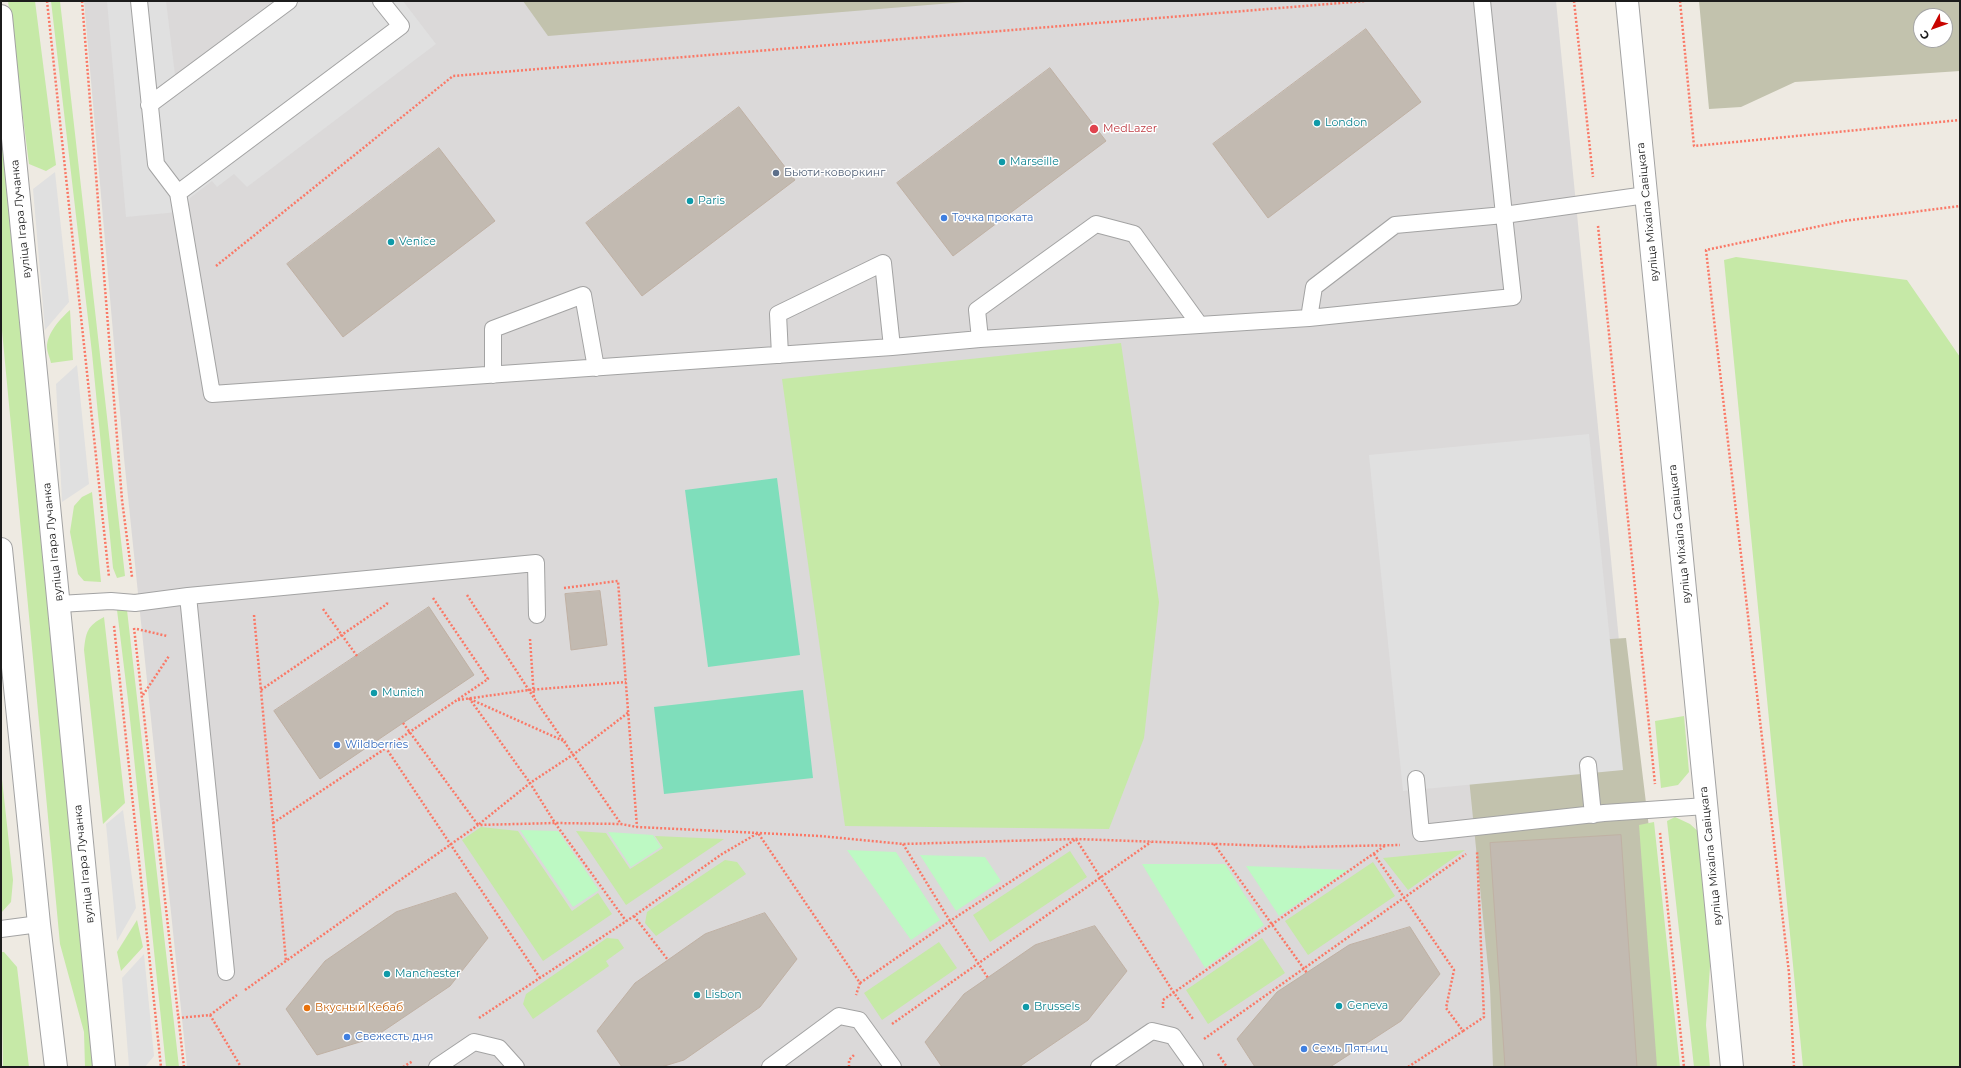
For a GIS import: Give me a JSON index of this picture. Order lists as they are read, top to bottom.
{
  "streets": {
    "street": ["вуліца Міхаіла Савіцкага", "вуліца Ігара Лучанка"]
  },
  "places": [
    "London",
    "MedLazer",
    "Marseille",
    "Бьюти-коворкинг",
    "Paris",
    "Точка проката",
    "Venice",
    "Munich",
    "Wildberries",
    "Manchester",
    "Lisbon",
    "Geneva",
    "Brussels",
    "Вкусный Кебаб",
    "Cвежесть дня",
    "Семь Пятниц"
  ],
  "north": "bottom left"
}
